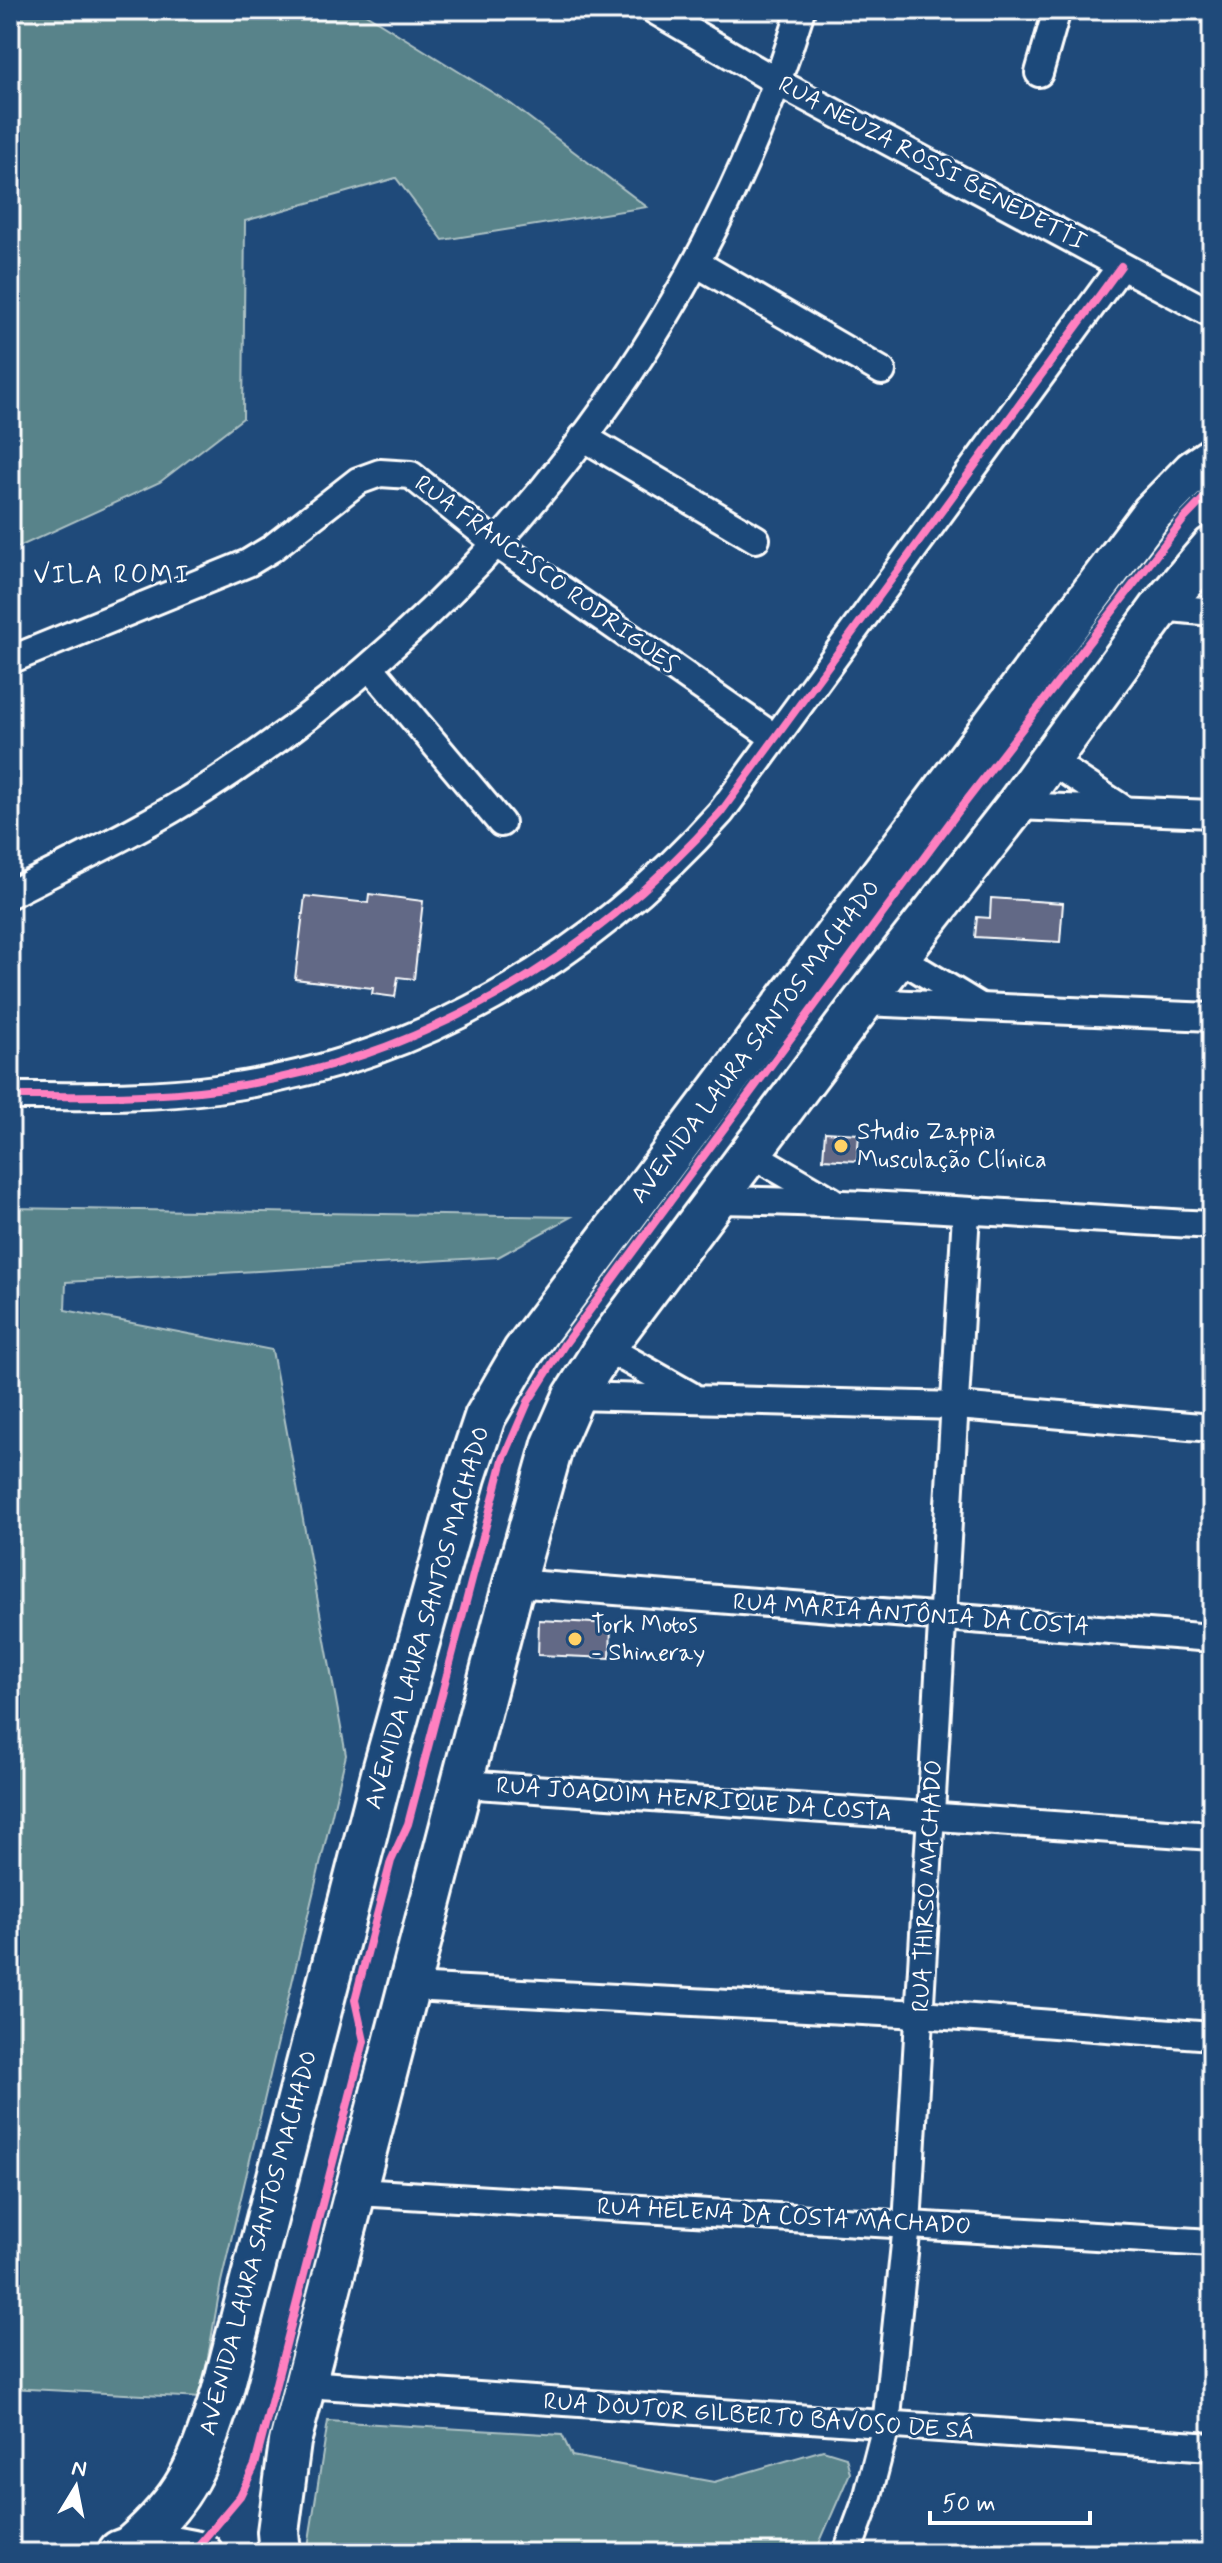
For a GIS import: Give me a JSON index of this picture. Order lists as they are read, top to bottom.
{
  "streets": {
    "main road": ["AVENIDA LAURA SANTOS MACHADO"],
    "street": [
      "RUA NEUZA ROSSI BENEDETTI",
      "RUA FRANCISCO RODRIGUES",
      "RUA MARIA ANTÔNIA DA COSTA",
      "RUA JOAQUIM HENRIQUE DA COSTA",
      "RUA THIRSO MACHADO",
      "RUA HELENA DA COSTA MACHADO",
      "RUA DOUTOR GILBERTO BAVOSO DE SÁ"
    ]
  },
  "crossings": [
    ["RUA MARIA ANTÔNIA DA COSTA", "RUA THIRSO MACHADO"],
    ["RUA JOAQUIM HENRIQUE DA COSTA", "RUA THIRSO MACHADO"],
    ["RUA THIRSO MACHADO", "RUA HELENA DA COSTA MACHADO"],
    ["RUA THIRSO MACHADO", "RUA DOUTOR GILBERTO BAVOSO DE SÁ"]
  ],
  "districts": ["VILA ROMI"],
  "places": ["Studio Zappia Musculação Clínica", "Tork Motos - Shineray"],
  "scale_bar": "50 m",
  "north": "top"
}
